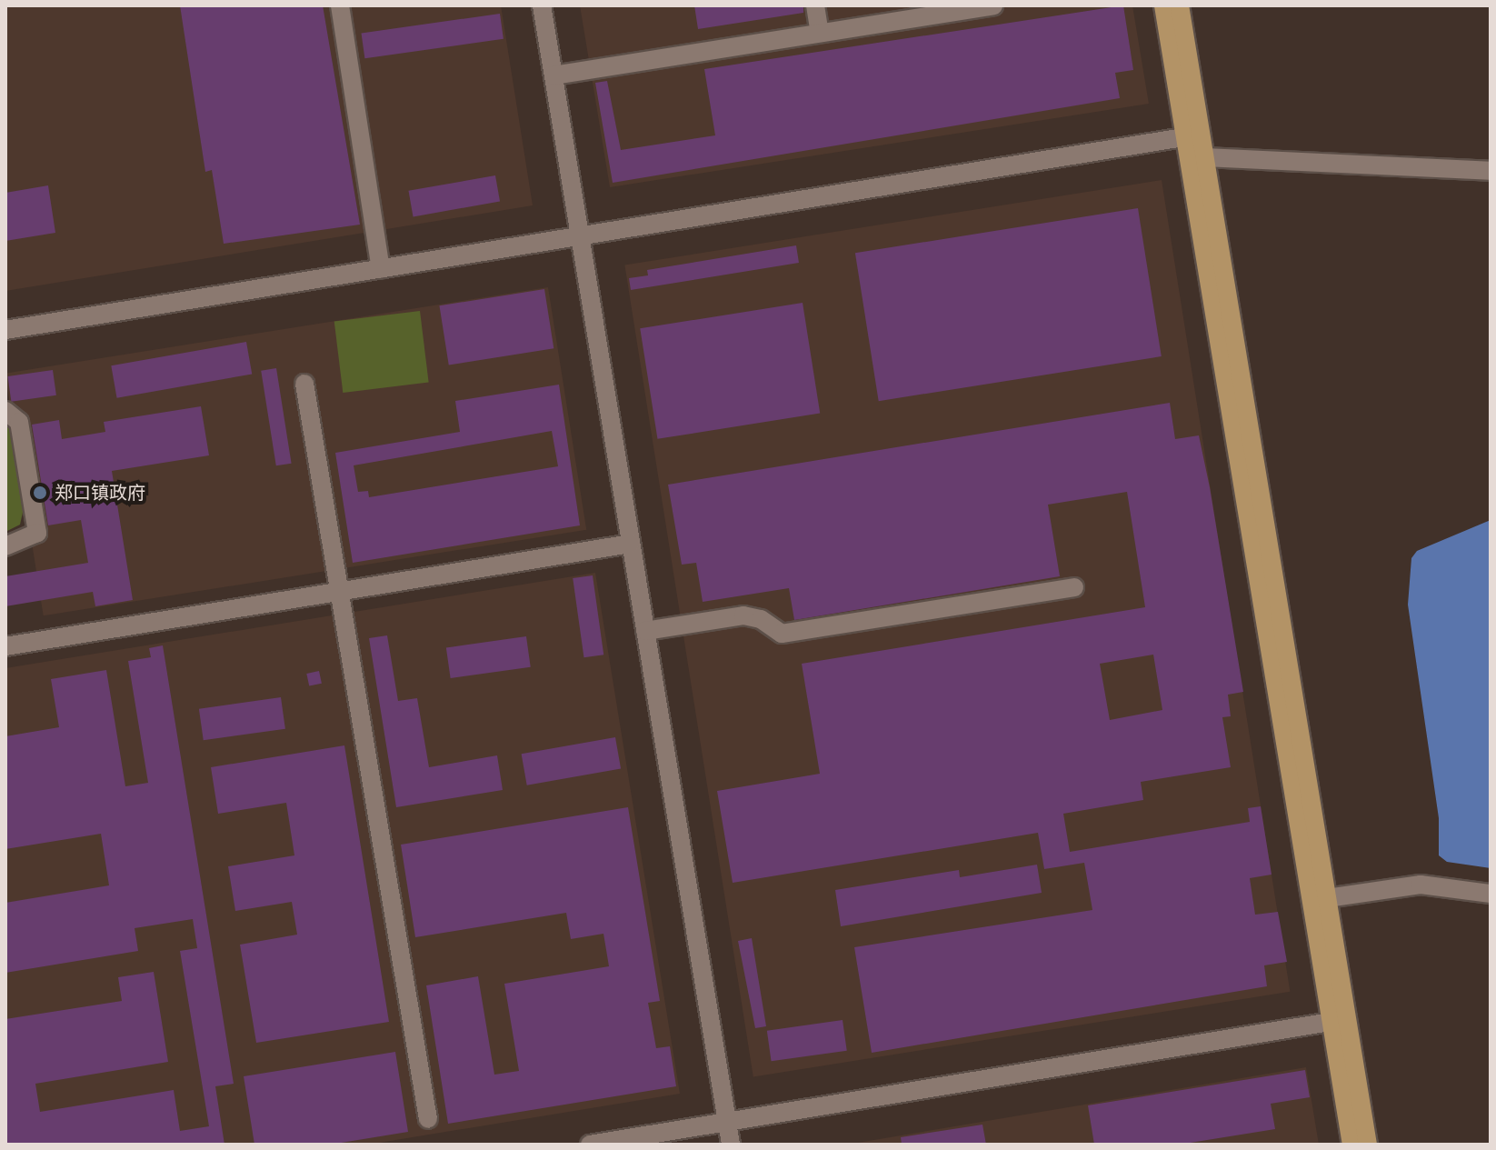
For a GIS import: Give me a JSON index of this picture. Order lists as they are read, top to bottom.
{
  "places": ["郑口镇政府"]
}
